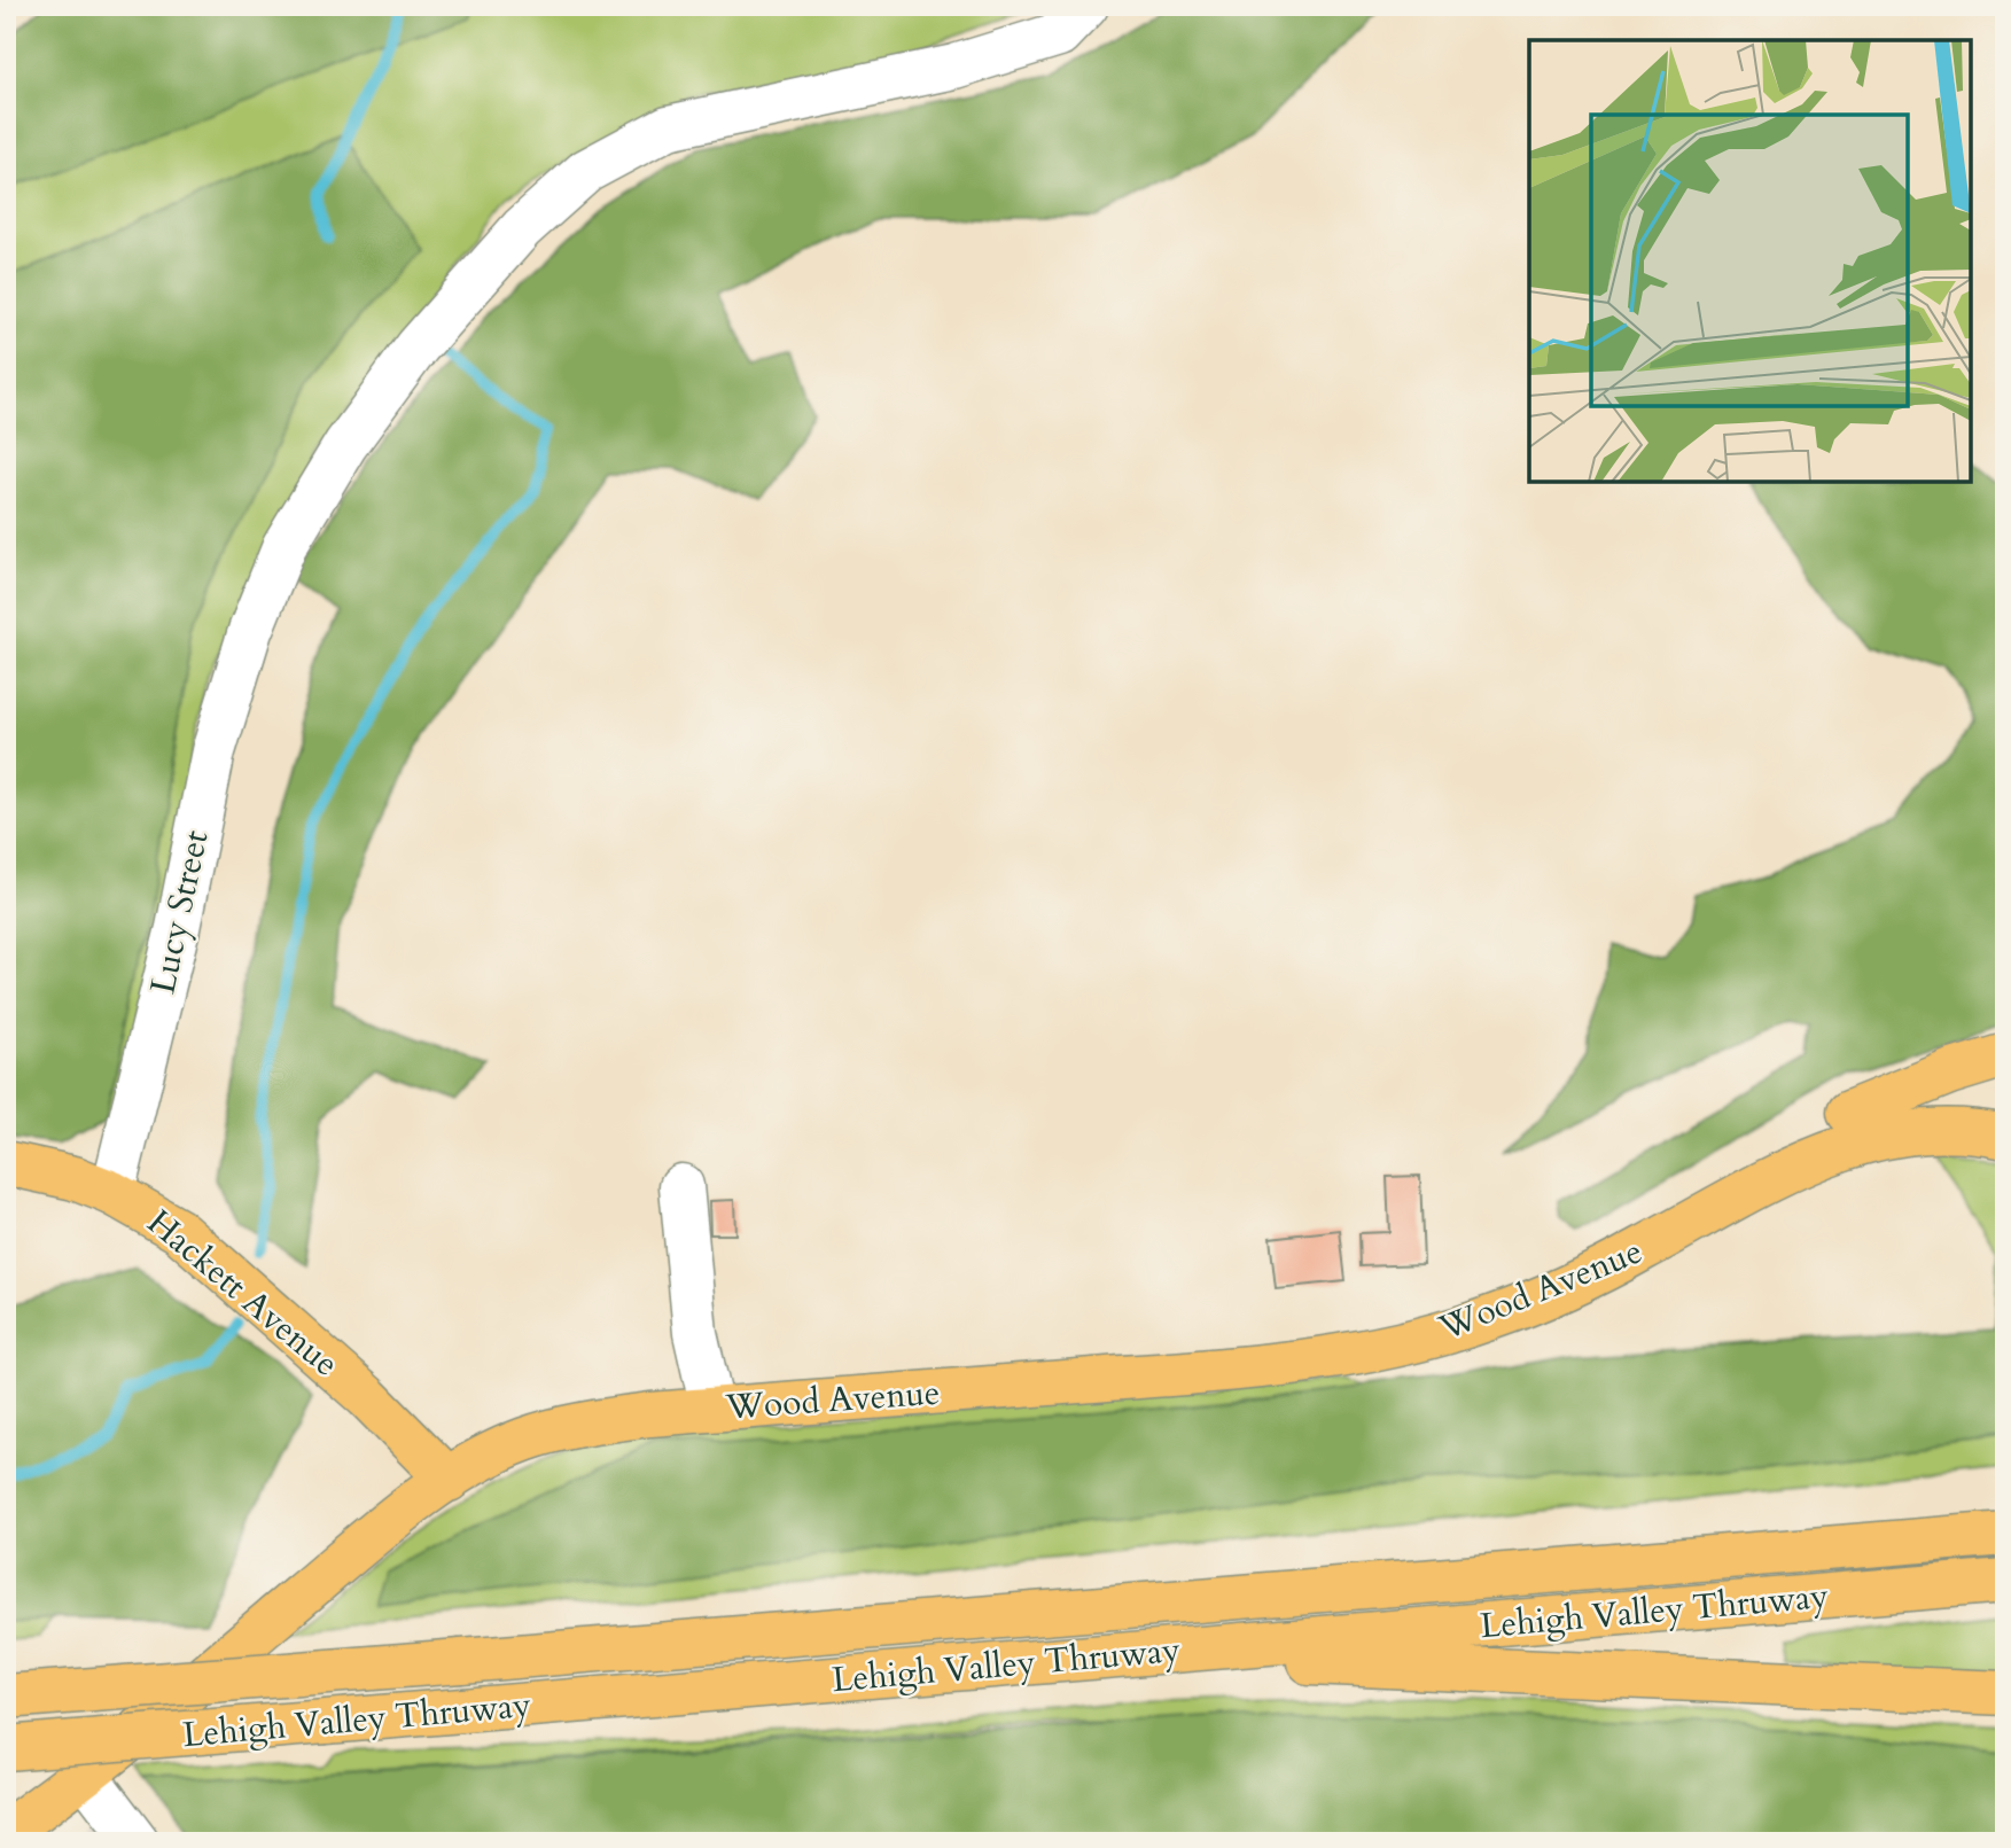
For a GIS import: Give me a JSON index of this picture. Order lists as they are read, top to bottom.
{
  "streets": {
    "main road": ["Wood Avenue", "Hackett Avenue", "Lehigh Valley Thruway"],
    "street": ["Lucy Street"]
  },
  "crossings": [
    ["Lucy Street", "Hackett Avenue"],
    ["Wood Avenue", "Hackett Avenue"]
  ]
}
